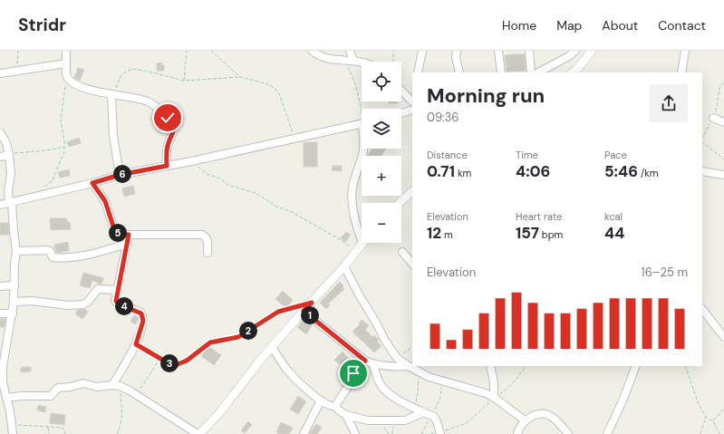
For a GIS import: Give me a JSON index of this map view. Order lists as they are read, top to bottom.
{
  "page": {
    "header": "Stridr",
    "nav": [
      "Home",
      "Map",
      "About",
      "Contact"
    ],
    "map_buttons": ["+", "−"],
    "heading": ["Morning run", "09:36"],
    "stats": [
      ["Distance", "0.71 km"],
      ["Time", "4:06"],
      ["Pace", "5:46 /km"],
      ["Elevation", "12 m"],
      ["Heart rate", "157 bpm"],
      ["kcal", "44"]
    ],
    "pins": [
      "6",
      "5",
      "4",
      "1",
      "2",
      "3"
    ],
    "chart": ["Elevation", "16–25 m"]
  }
}
